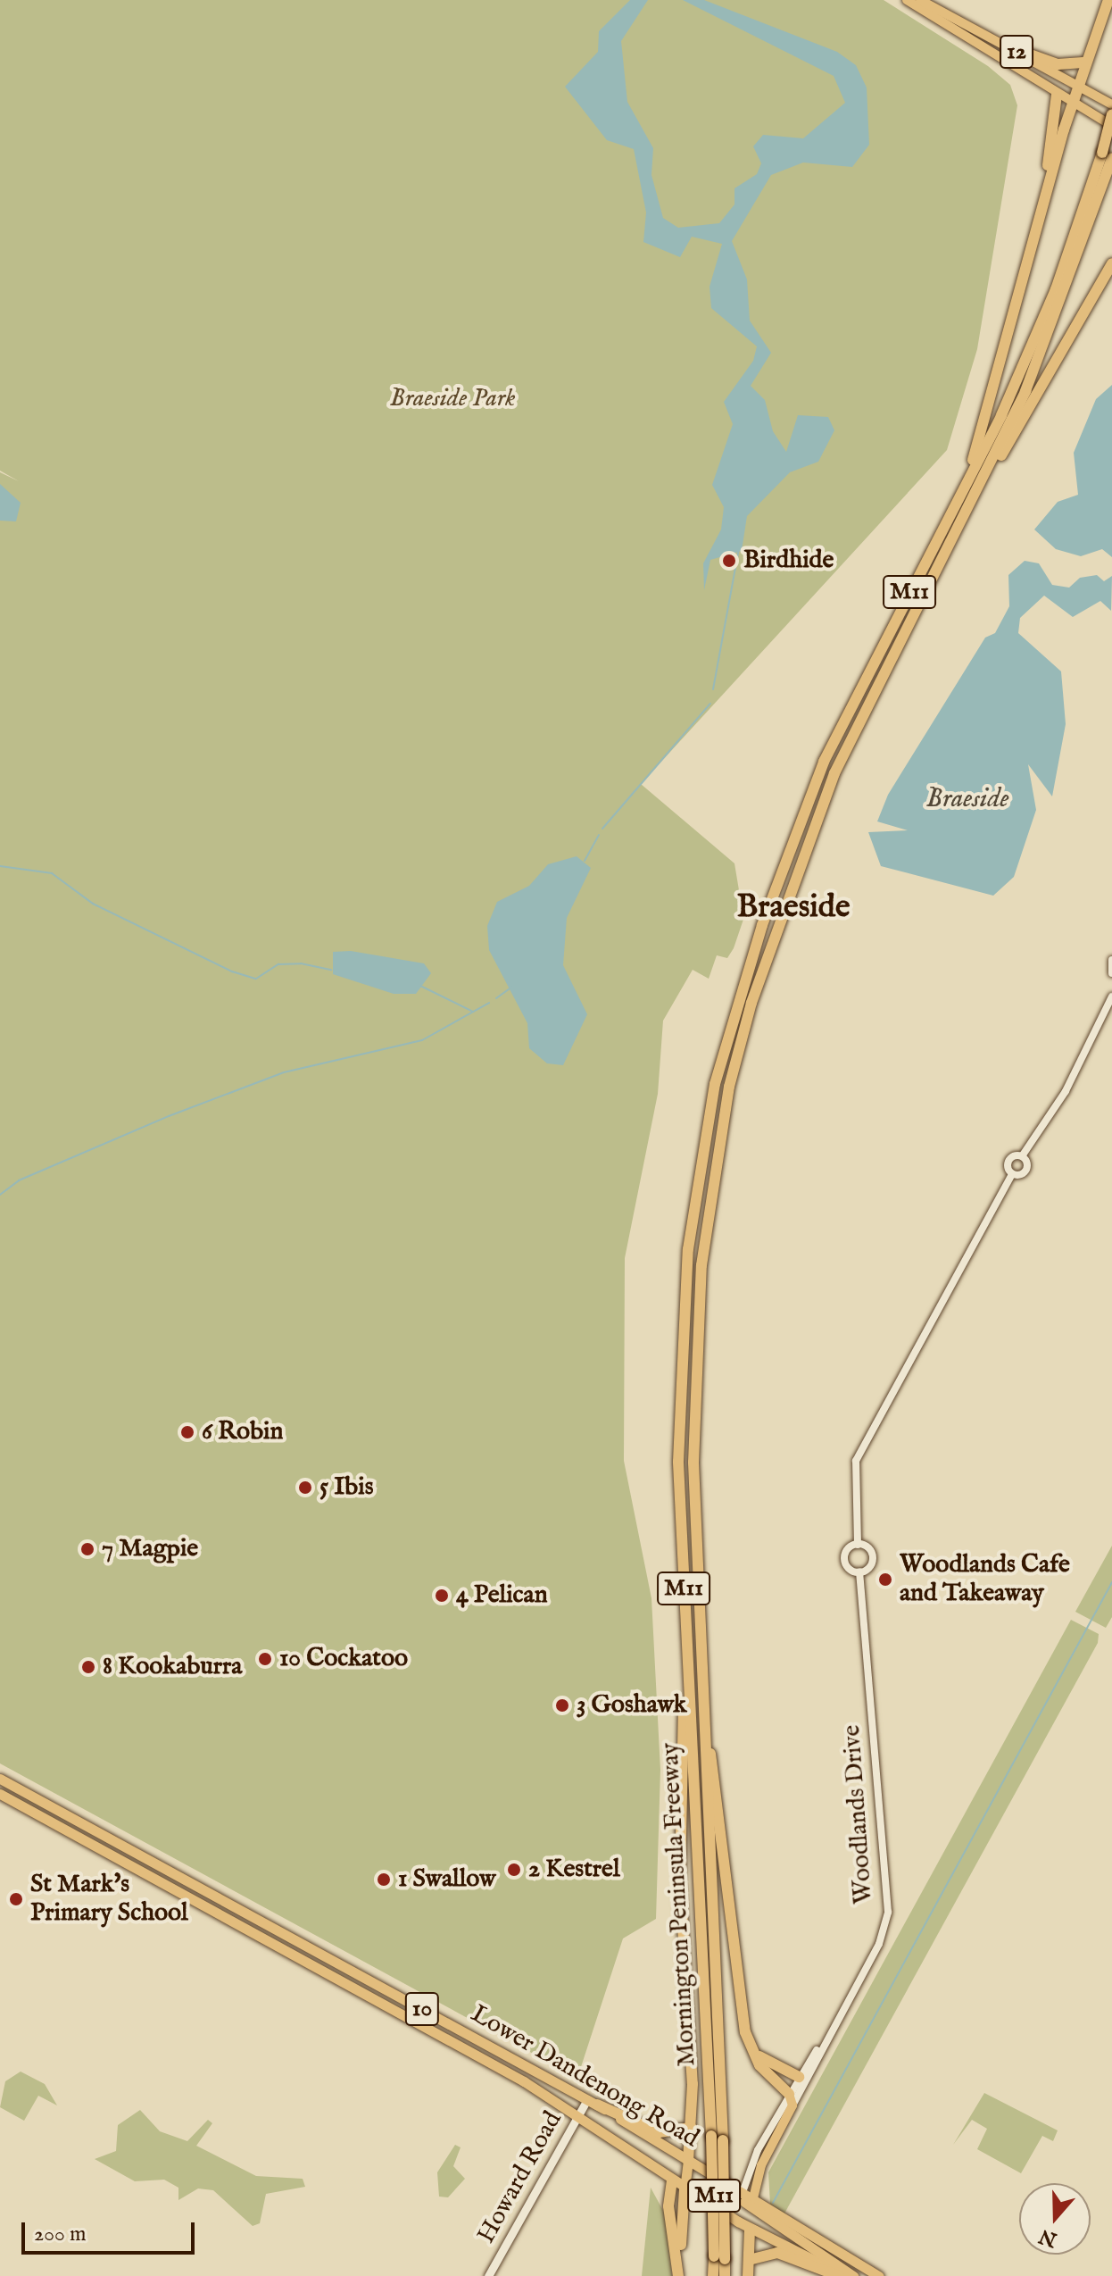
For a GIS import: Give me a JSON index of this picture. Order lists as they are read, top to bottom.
{
  "streets": {
    "highway": [
      "M11",
      "Mornington Peninsula Freeway",
      "10",
      "Lower Dandenong Road"
    ],
    "main road": ["12", "Woodlands Drive", "Howard Road"]
  },
  "crossings": [
    ["Woodlands Drive", "Lower Dandenong Road"],
    ["Lower Dandenong Road", "Howard Road"]
  ],
  "districts": ["Braeside"],
  "water": ["Braeside"],
  "parks": ["Braeside Park"],
  "places": [
    "Birdhide",
    "6 Robin",
    "5 Ibis",
    "7 Magpie",
    "Woodlands Cafe and Takeaway",
    "4 Pelican",
    "10 Cockatoo",
    "8 Kookaburra",
    "3 Goshawk",
    "2 Kestrel",
    "1 Swallow",
    "St Mark's Primary School"
  ],
  "scale_bar": "200 m",
  "north": "bottom"
}
